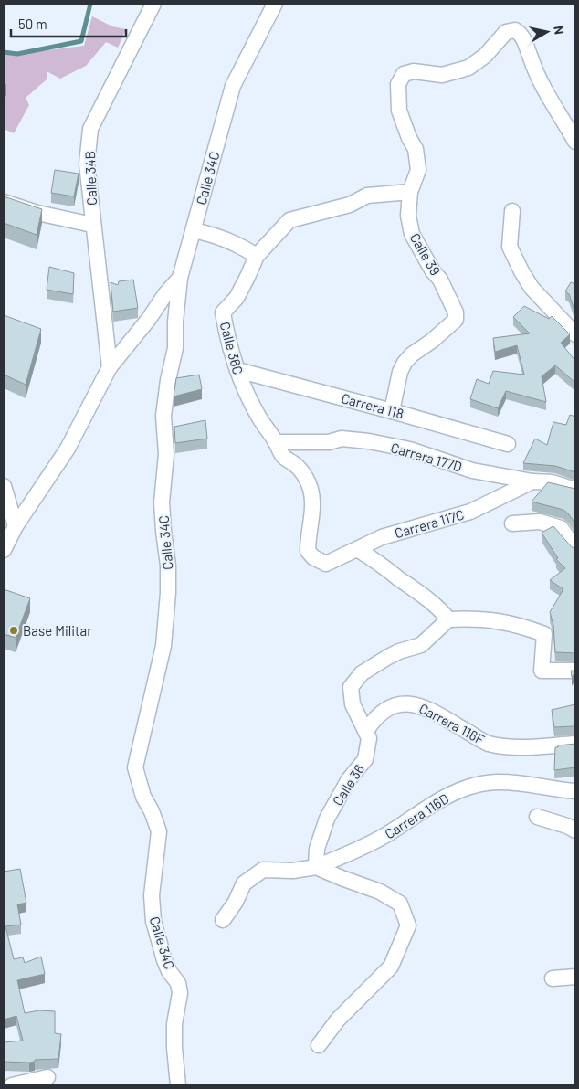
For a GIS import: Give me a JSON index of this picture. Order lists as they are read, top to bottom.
{
  "streets": {
    "street": [
      "Calle 34B",
      "Calle 34C",
      "Calle 39",
      "Calle 36C",
      "Carrera 118",
      "Carrera 177D",
      "Carrera 117C",
      "Carrera 116F",
      "Calle 36",
      "Carrera 116D"
    ]
  },
  "crossings": [
    ["Calle 39", "Calle 36C"],
    ["Calle 39", "Carrera 118"],
    ["Calle 36C", "Carrera 118"],
    ["Calle 36C", "Carrera 177D"],
    ["Calle 36C", "Carrera 117C"],
    ["Carrera 177D", "Carrera 117C"],
    ["Carrera 116F", "Calle 36"],
    ["Calle 36", "Carrera 116D"]
  ],
  "places": ["Base Militar"],
  "scale_bar": "50 m",
  "north": "right"
}
